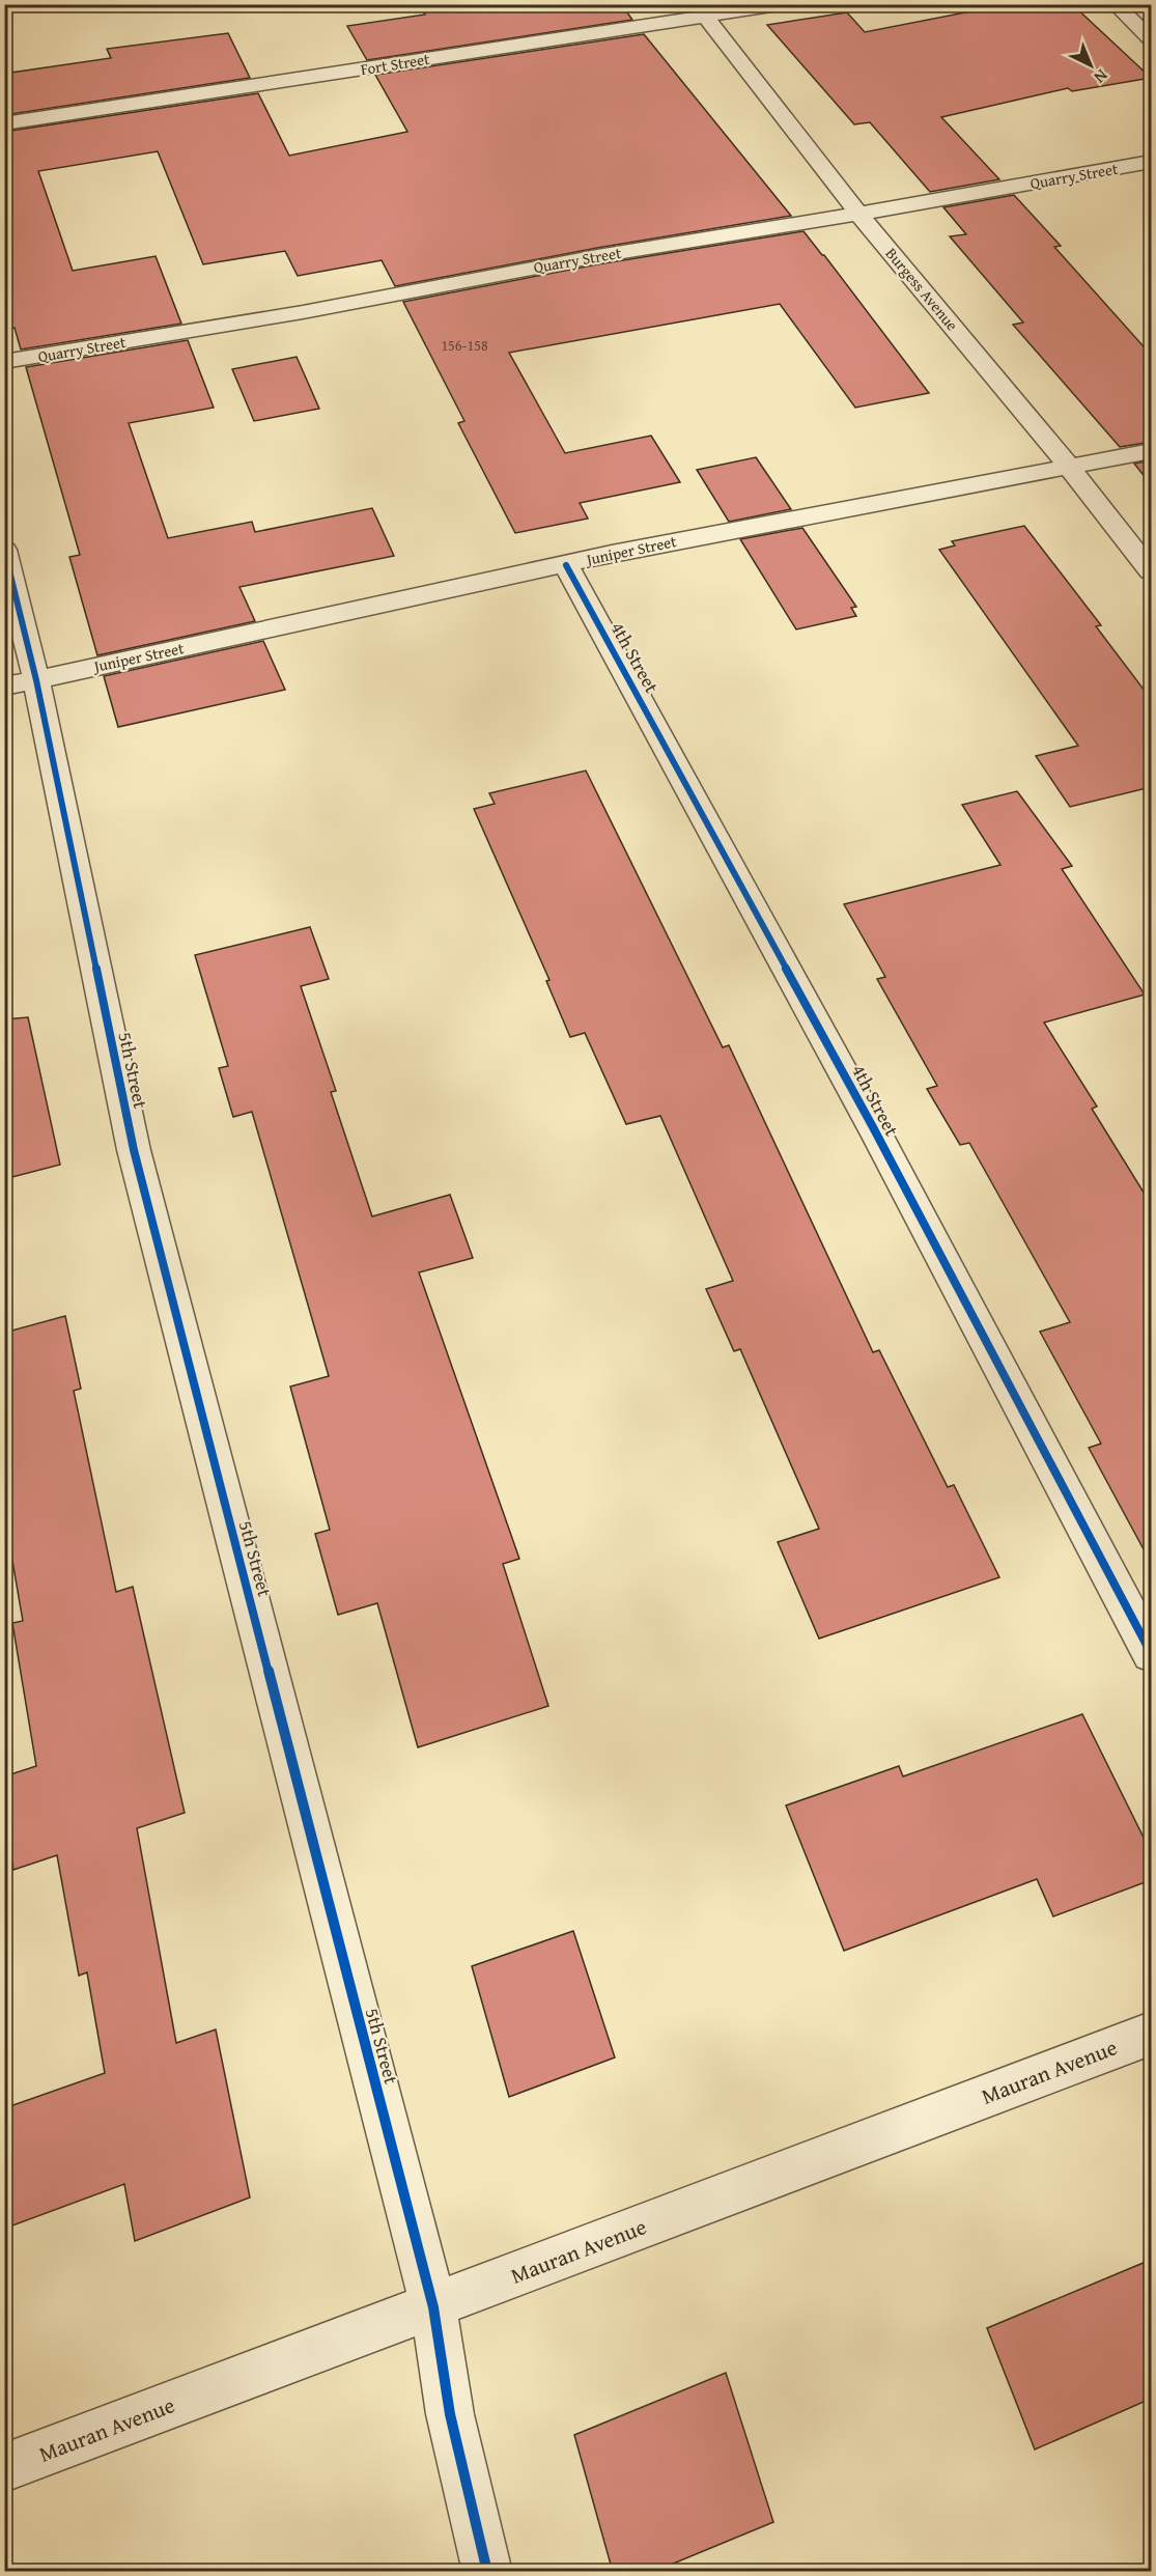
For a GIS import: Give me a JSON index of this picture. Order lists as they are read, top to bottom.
{
  "streets": {
    "street": [
      "Fort Street",
      "Quarry Street",
      "Burgess Avenue",
      "Juniper Street",
      "4th Street",
      "5th Street",
      "Mauran Avenue"
    ]
  },
  "crossings": [
    ["Fort Street", "Burgess Avenue"],
    ["Quarry Street", "Burgess Avenue"],
    ["Burgess Avenue", "Juniper Street"],
    ["Juniper Street", "4th Street"],
    ["Juniper Street", "5th Street"],
    ["5th Street", "Mauran Avenue"]
  ],
  "house_numbers": ["156-158"],
  "north": "bottom right"
}
